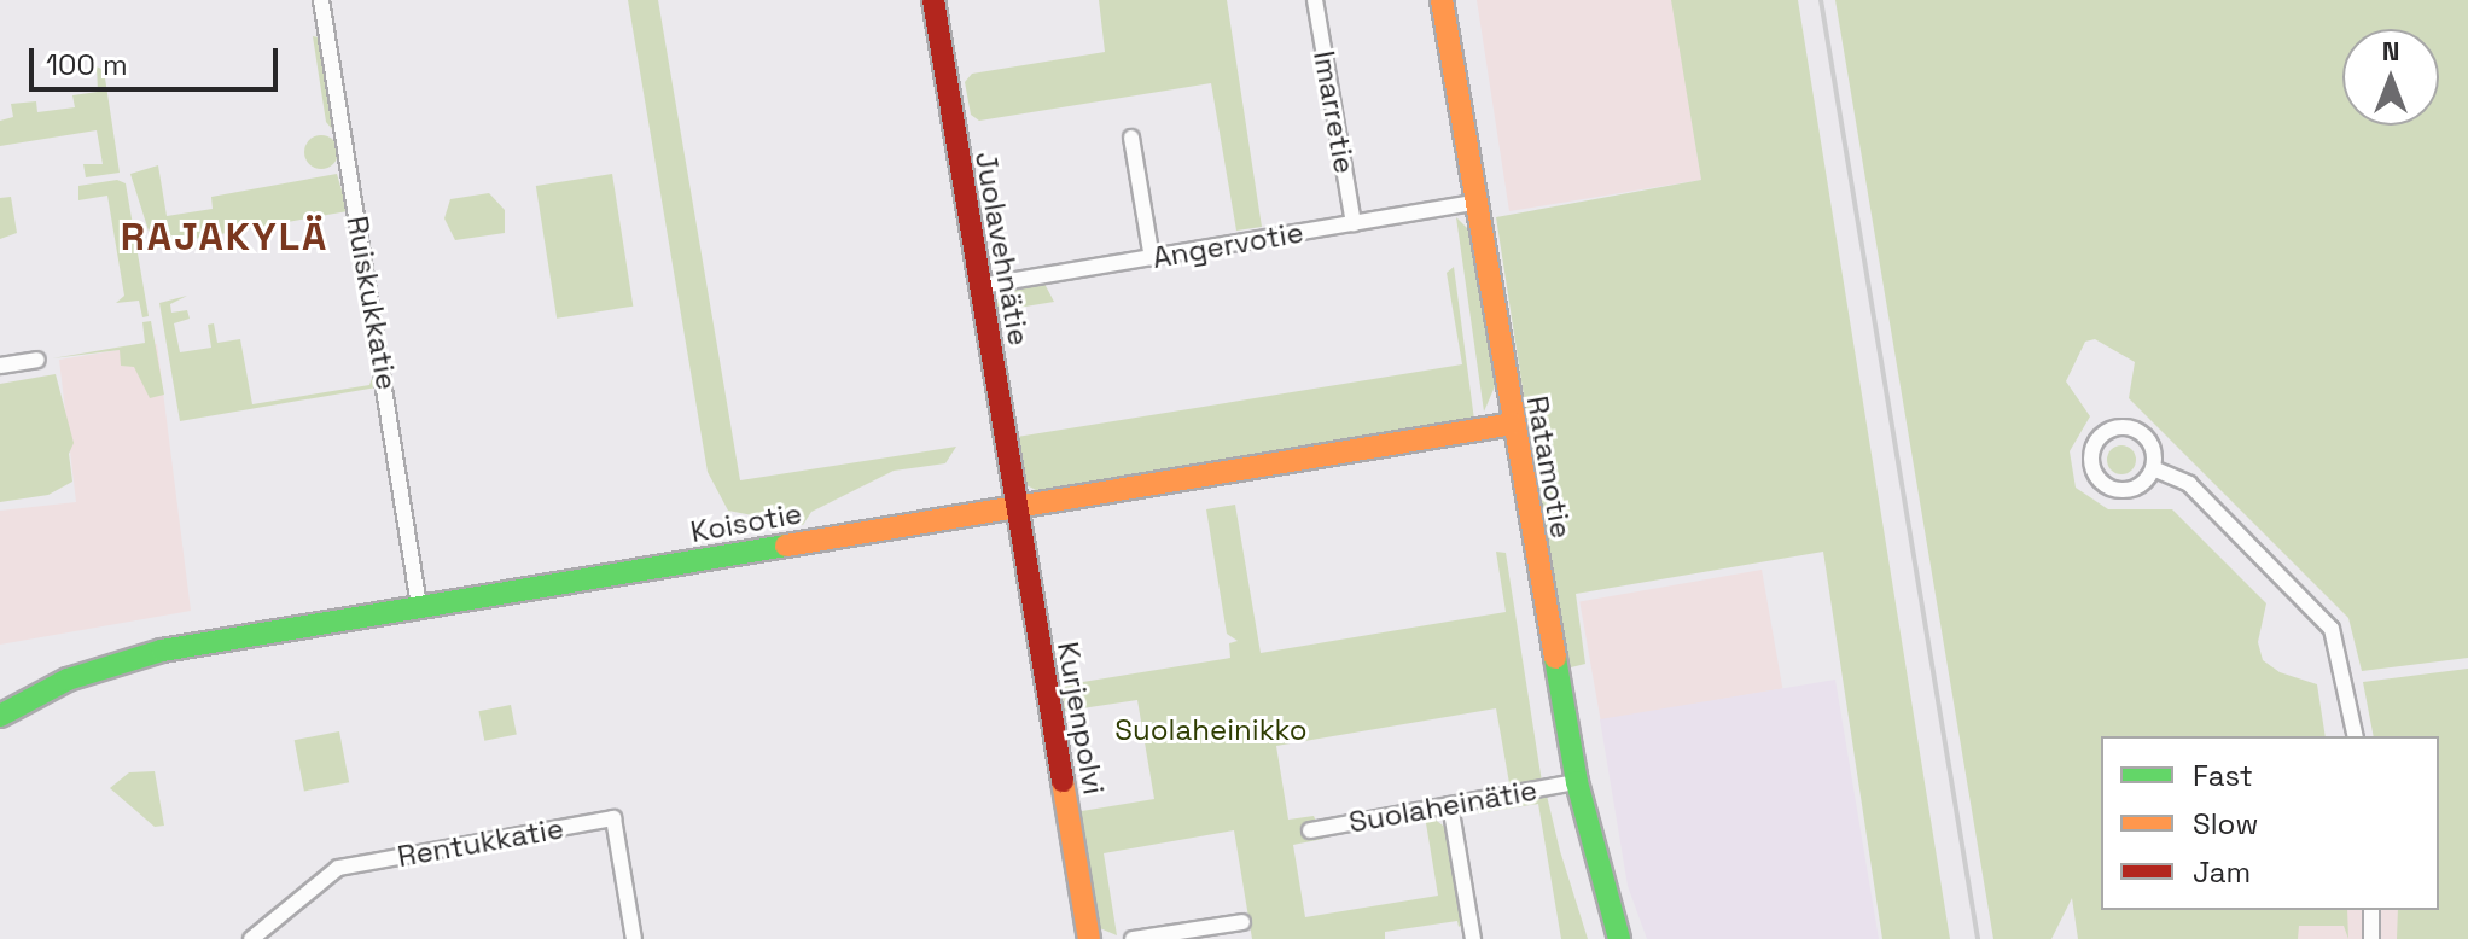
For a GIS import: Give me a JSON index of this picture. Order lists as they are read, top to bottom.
{
  "streets": {
    "street": [
      "Imarretie",
      "Angervotie",
      "Juolavehnätie",
      "Ruiskukkatie",
      "Ratamotie",
      "Koisotie",
      "Kurjenpolvi",
      "Suolaheinätie",
      "Rentukkatie"
    ]
  },
  "crossings": [
    ["Imarretie", "Angervotie"],
    ["Angervotie", "Juolavehnätie"],
    ["Angervotie", "Ratamotie"],
    ["Juolavehnätie", "Koisotie"],
    ["Juolavehnätie", "Kurjenpolvi"],
    ["Ruiskukkatie", "Koisotie"],
    ["Ratamotie", "Koisotie"],
    ["Ratamotie", "Suolaheinätie"],
    ["Koisotie", "Kurjenpolvi"]
  ],
  "districts": ["RAJAKYLÄ"],
  "parks": ["Suolaheinikko"],
  "legend": ["Fast", "Slow", "Jam"],
  "scale_bar": "100 m",
  "north": "top"
}
